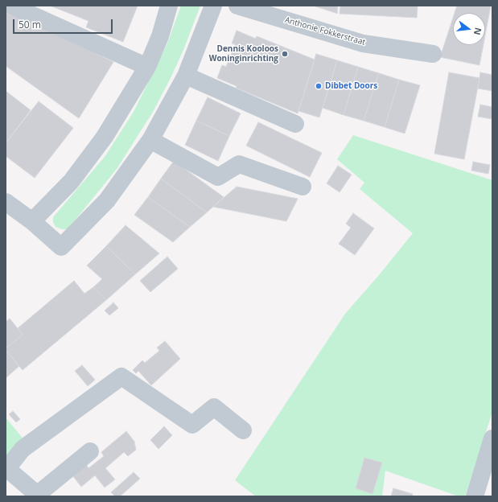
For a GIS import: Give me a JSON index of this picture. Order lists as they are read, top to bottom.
{
  "streets": {
    "street": ["Anthonie Fokkerstraat"]
  },
  "places": ["Dennis Kooloos Woninginrichting", "Dibbet Doors"],
  "scale_bar": "50 m",
  "north": "right"
}
